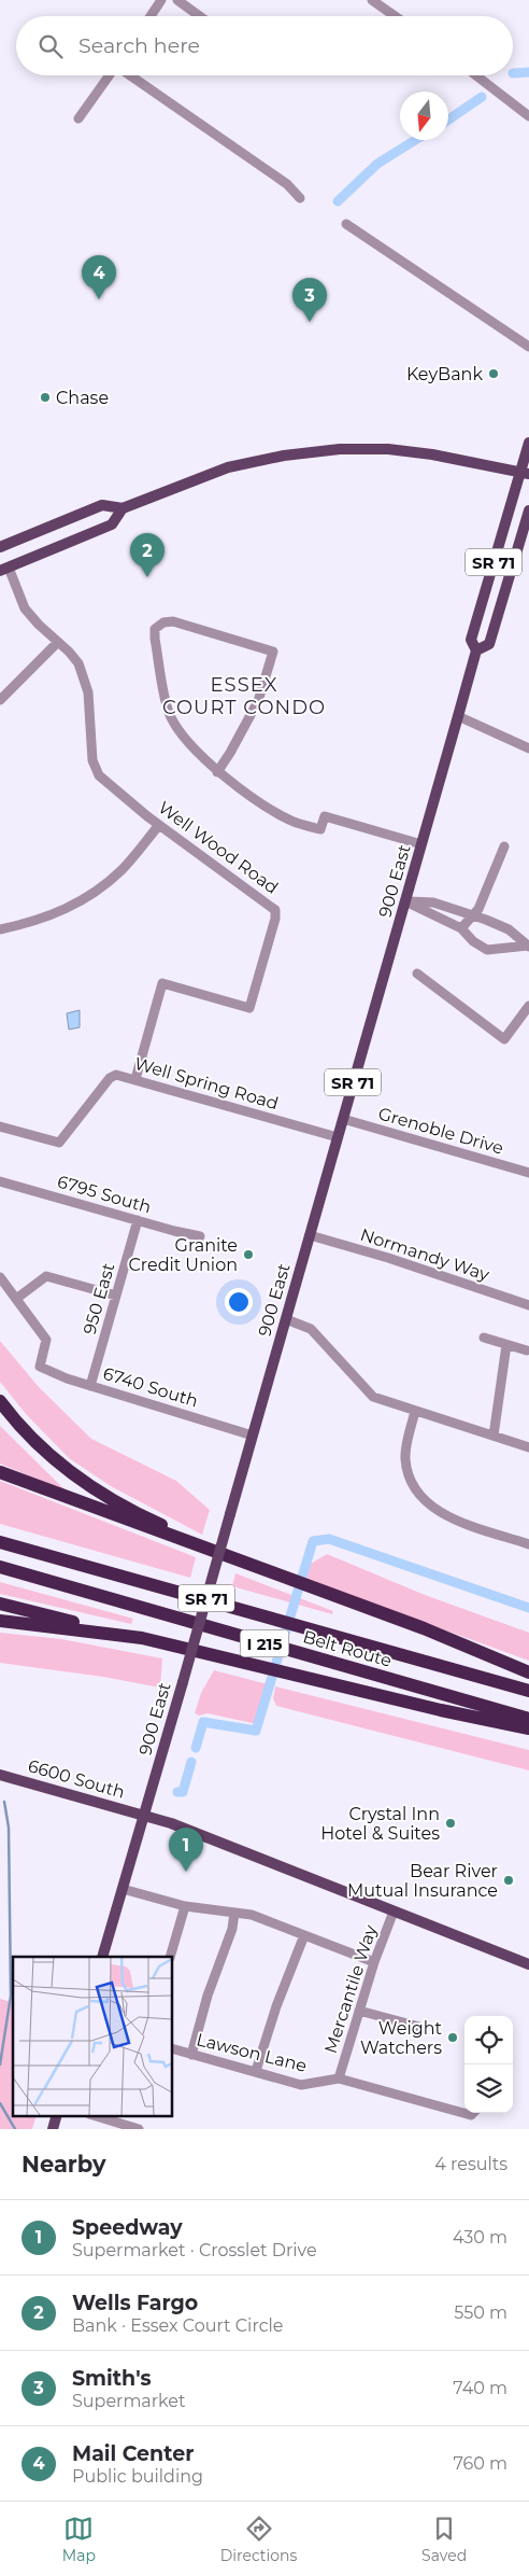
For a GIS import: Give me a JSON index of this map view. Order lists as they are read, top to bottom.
{
  "streets": {
    "highway": ["I 215", "Belt Route"],
    "main road": ["SR 71", "900 East", "6600 South"],
    "street": [
      "Well Wood Road",
      "Well Spring Road",
      "Grenoble Drive",
      "6795 South",
      "Normandy Way",
      "950 East",
      "6740 South",
      "Mercantile Way",
      "Lawson Lane"
    ]
  },
  "crossings": [
    ["Well Wood Road", "Well Spring Road"],
    ["900 East", "Well Spring Road"],
    ["900 East", "Grenoble Drive"],
    ["900 East", "Normandy Way"],
    ["900 East", "6740 South"],
    ["900 East", "6600 South"],
    ["6795 South", "950 East"],
    ["950 East", "6740 South"],
    ["6600 South", "Mercantile Way"],
    ["Mercantile Way", "Lawson Lane"]
  ],
  "districts": ["ESSEX COURT CONDO"],
  "places": [
    "KeyBank",
    "Chase",
    "Granite Credit Union",
    "Crystal Inn Hotel & Suites",
    "Bear River Mutual Insurance",
    "Weight Watchers"
  ],
  "north": "bottom",
  "page": {
    "search": "Search here",
    "pins": [
      "4",
      "3",
      "2",
      "1"
    ],
    "heading": ["Nearby", "4 results"],
    "list": [
      {
        "mark": "1",
        "name": "Speedway",
        "note": "Supermarket · Crosslet Drive",
        "value": "430 m"
      },
      {
        "mark": "2",
        "name": "Wells Fargo",
        "note": "Bank · Essex Court Circle",
        "value": "550 m"
      },
      {
        "mark": "3",
        "name": "Smith's",
        "note": "Supermarket",
        "value": "740 m"
      },
      {
        "mark": "4",
        "name": "Mail Center",
        "note": "Public building",
        "value": "760 m"
      }
    ],
    "nav": ["Map", "Directions", "Saved"]
  }
}
